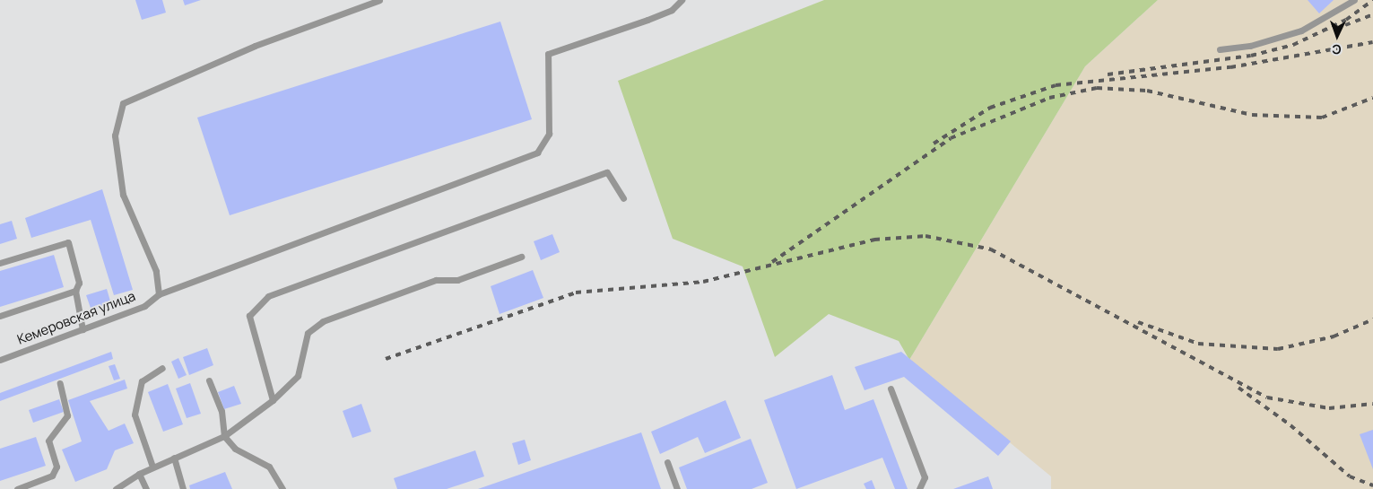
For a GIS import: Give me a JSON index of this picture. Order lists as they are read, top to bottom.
{
  "streets": {
    "lane": ["Кемеровская улица"]
  },
  "north": "bottom"
}
